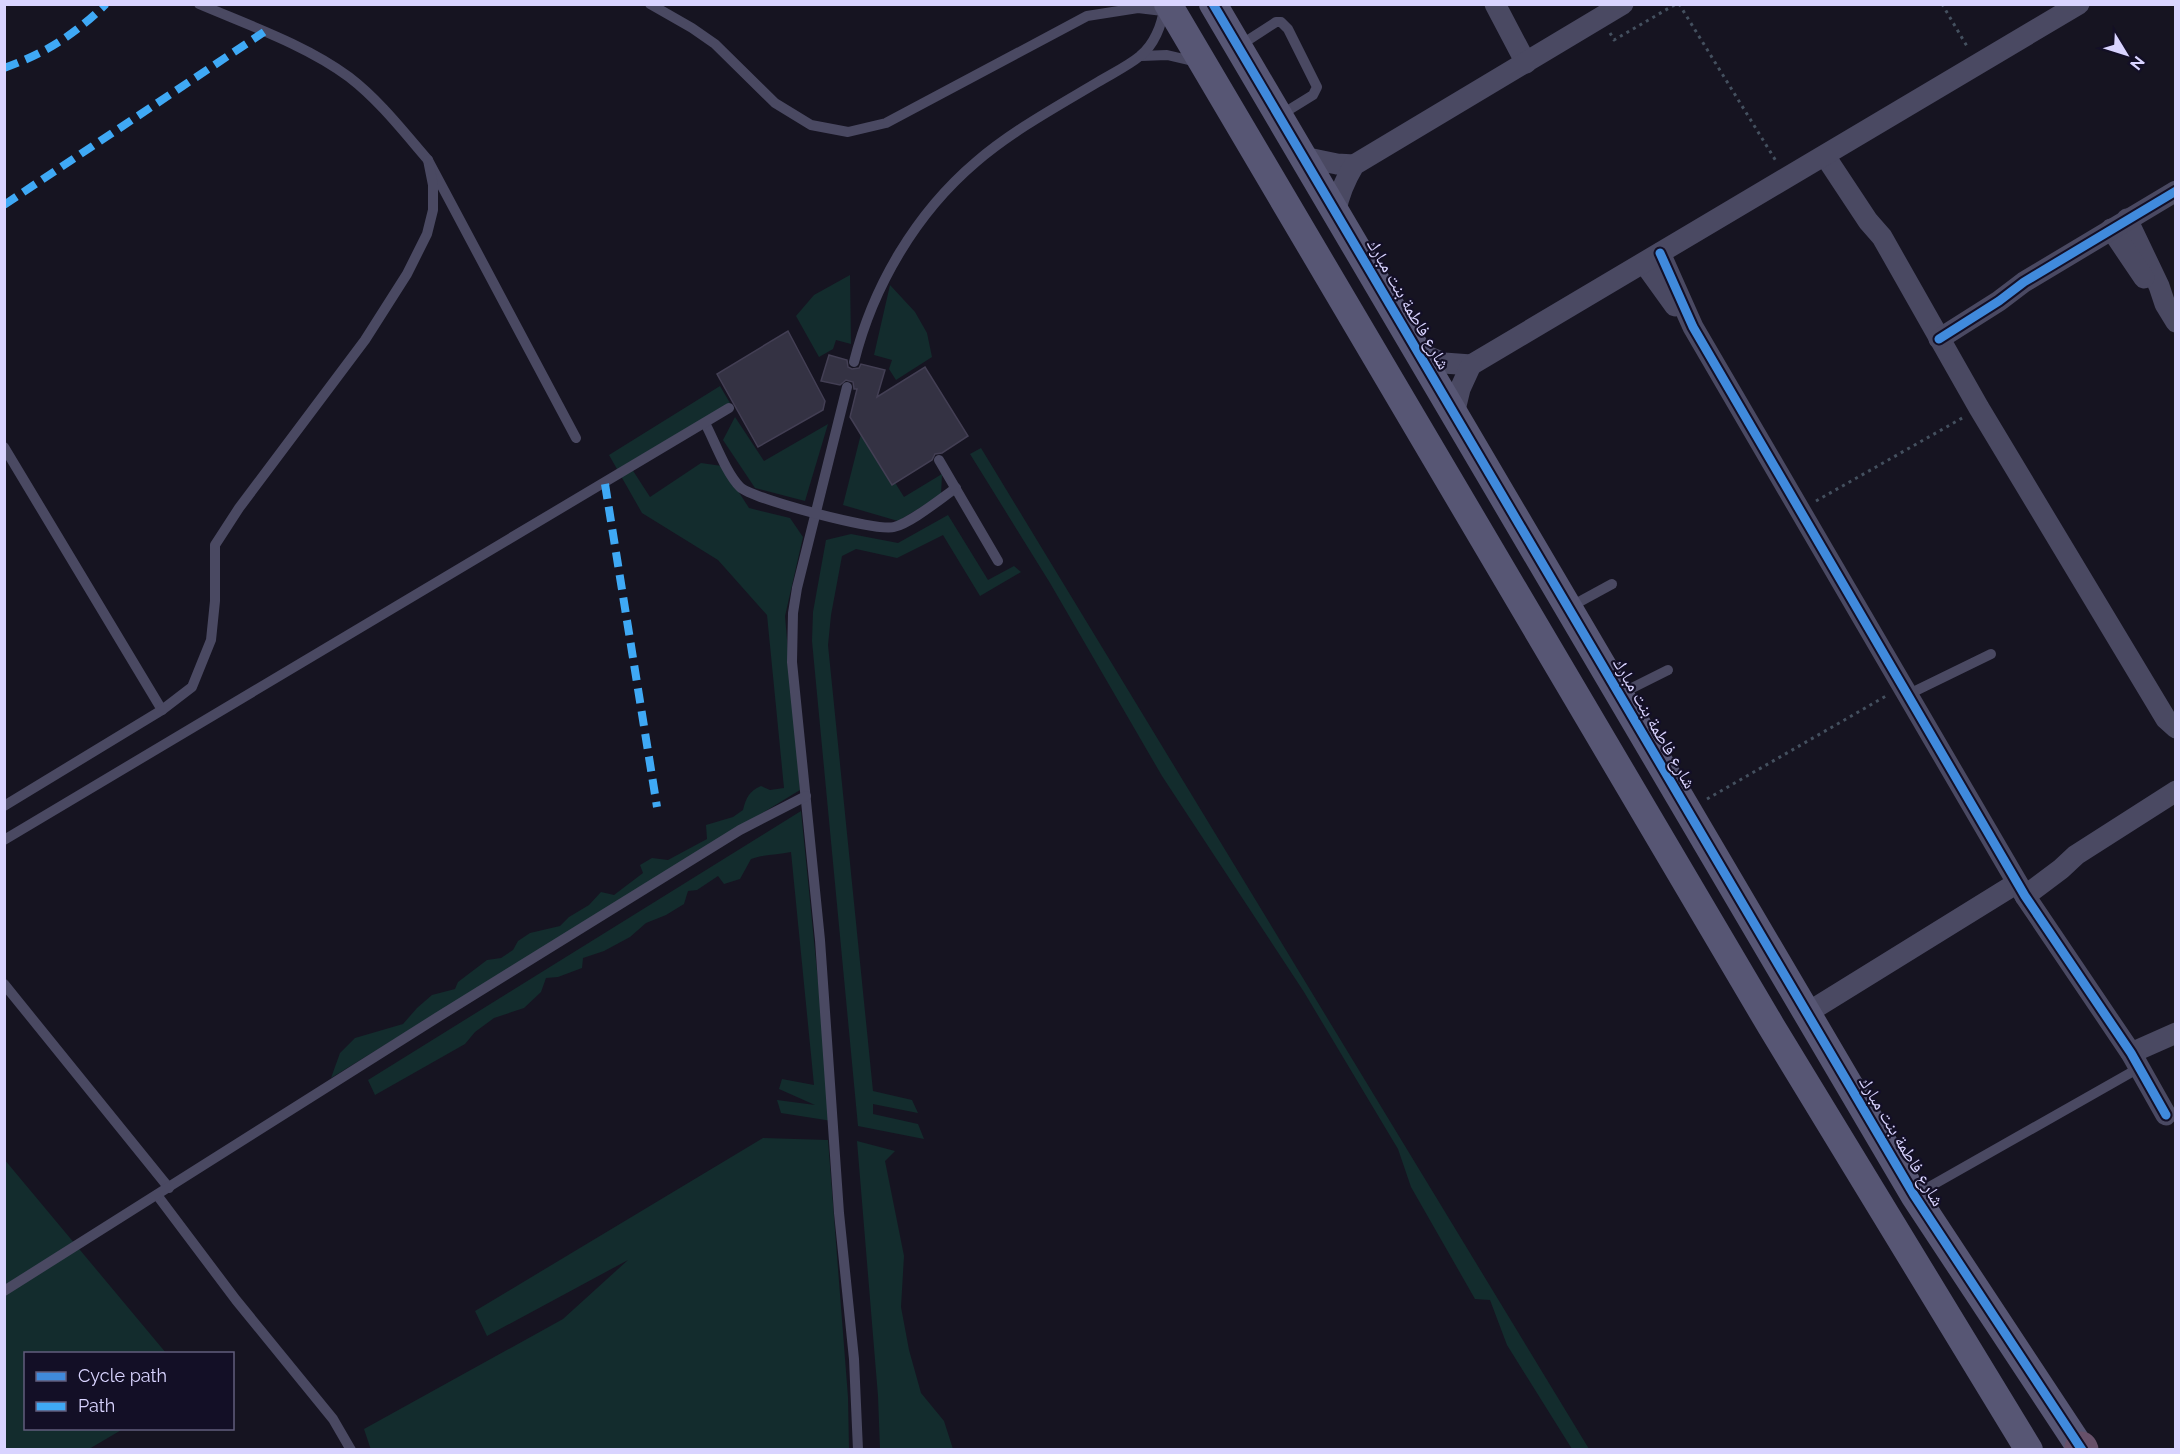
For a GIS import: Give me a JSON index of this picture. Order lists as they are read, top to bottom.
{
  "streets": {
    "street": ["شارع فاطمة بنت مبارك"]
  },
  "legend": ["Cycle path", "Path"],
  "north": "bottom right"
}
